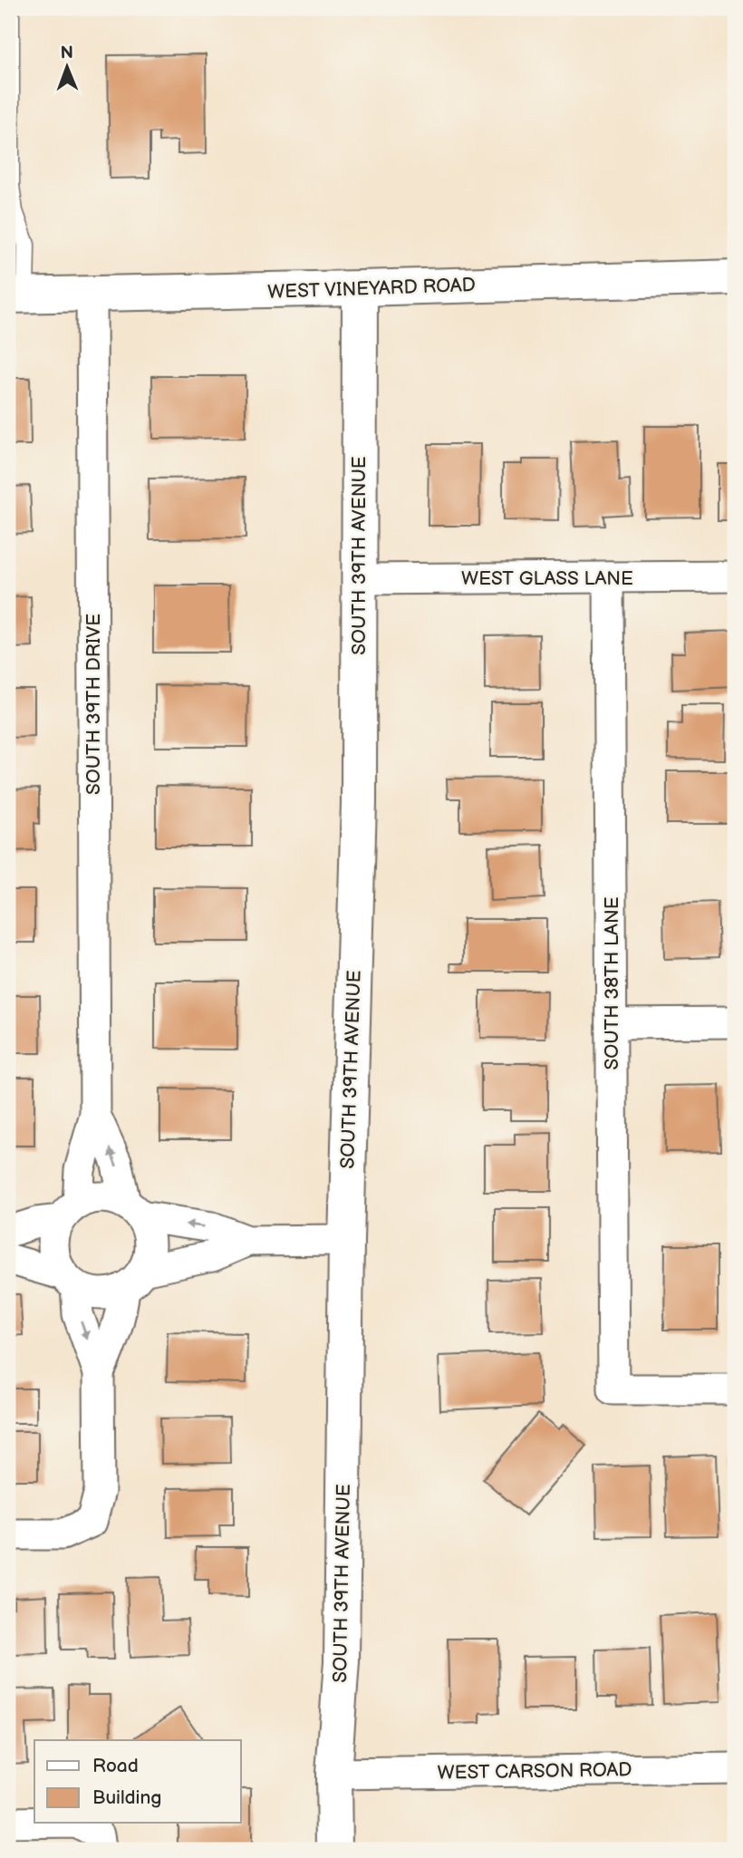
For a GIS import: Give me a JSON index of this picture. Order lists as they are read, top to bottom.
{
  "streets": {
    "street": [
      "WEST VINEYARD ROAD",
      "SOUTH 39TH AVENUE",
      "WEST GLASS LANE",
      "SOUTH 39TH DRIVE",
      "SOUTH 38TH LANE",
      "WEST CARSON ROAD"
    ]
  },
  "crossings": [
    ["WEST VINEYARD ROAD", "SOUTH 39TH AVENUE"],
    ["WEST VINEYARD ROAD", "SOUTH 39TH DRIVE"],
    ["SOUTH 39TH AVENUE", "WEST GLASS LANE"],
    ["SOUTH 39TH AVENUE", "WEST CARSON ROAD"],
    ["WEST GLASS LANE", "SOUTH 38TH LANE"]
  ],
  "legend": ["Road", "Building"],
  "north": "top"
}
